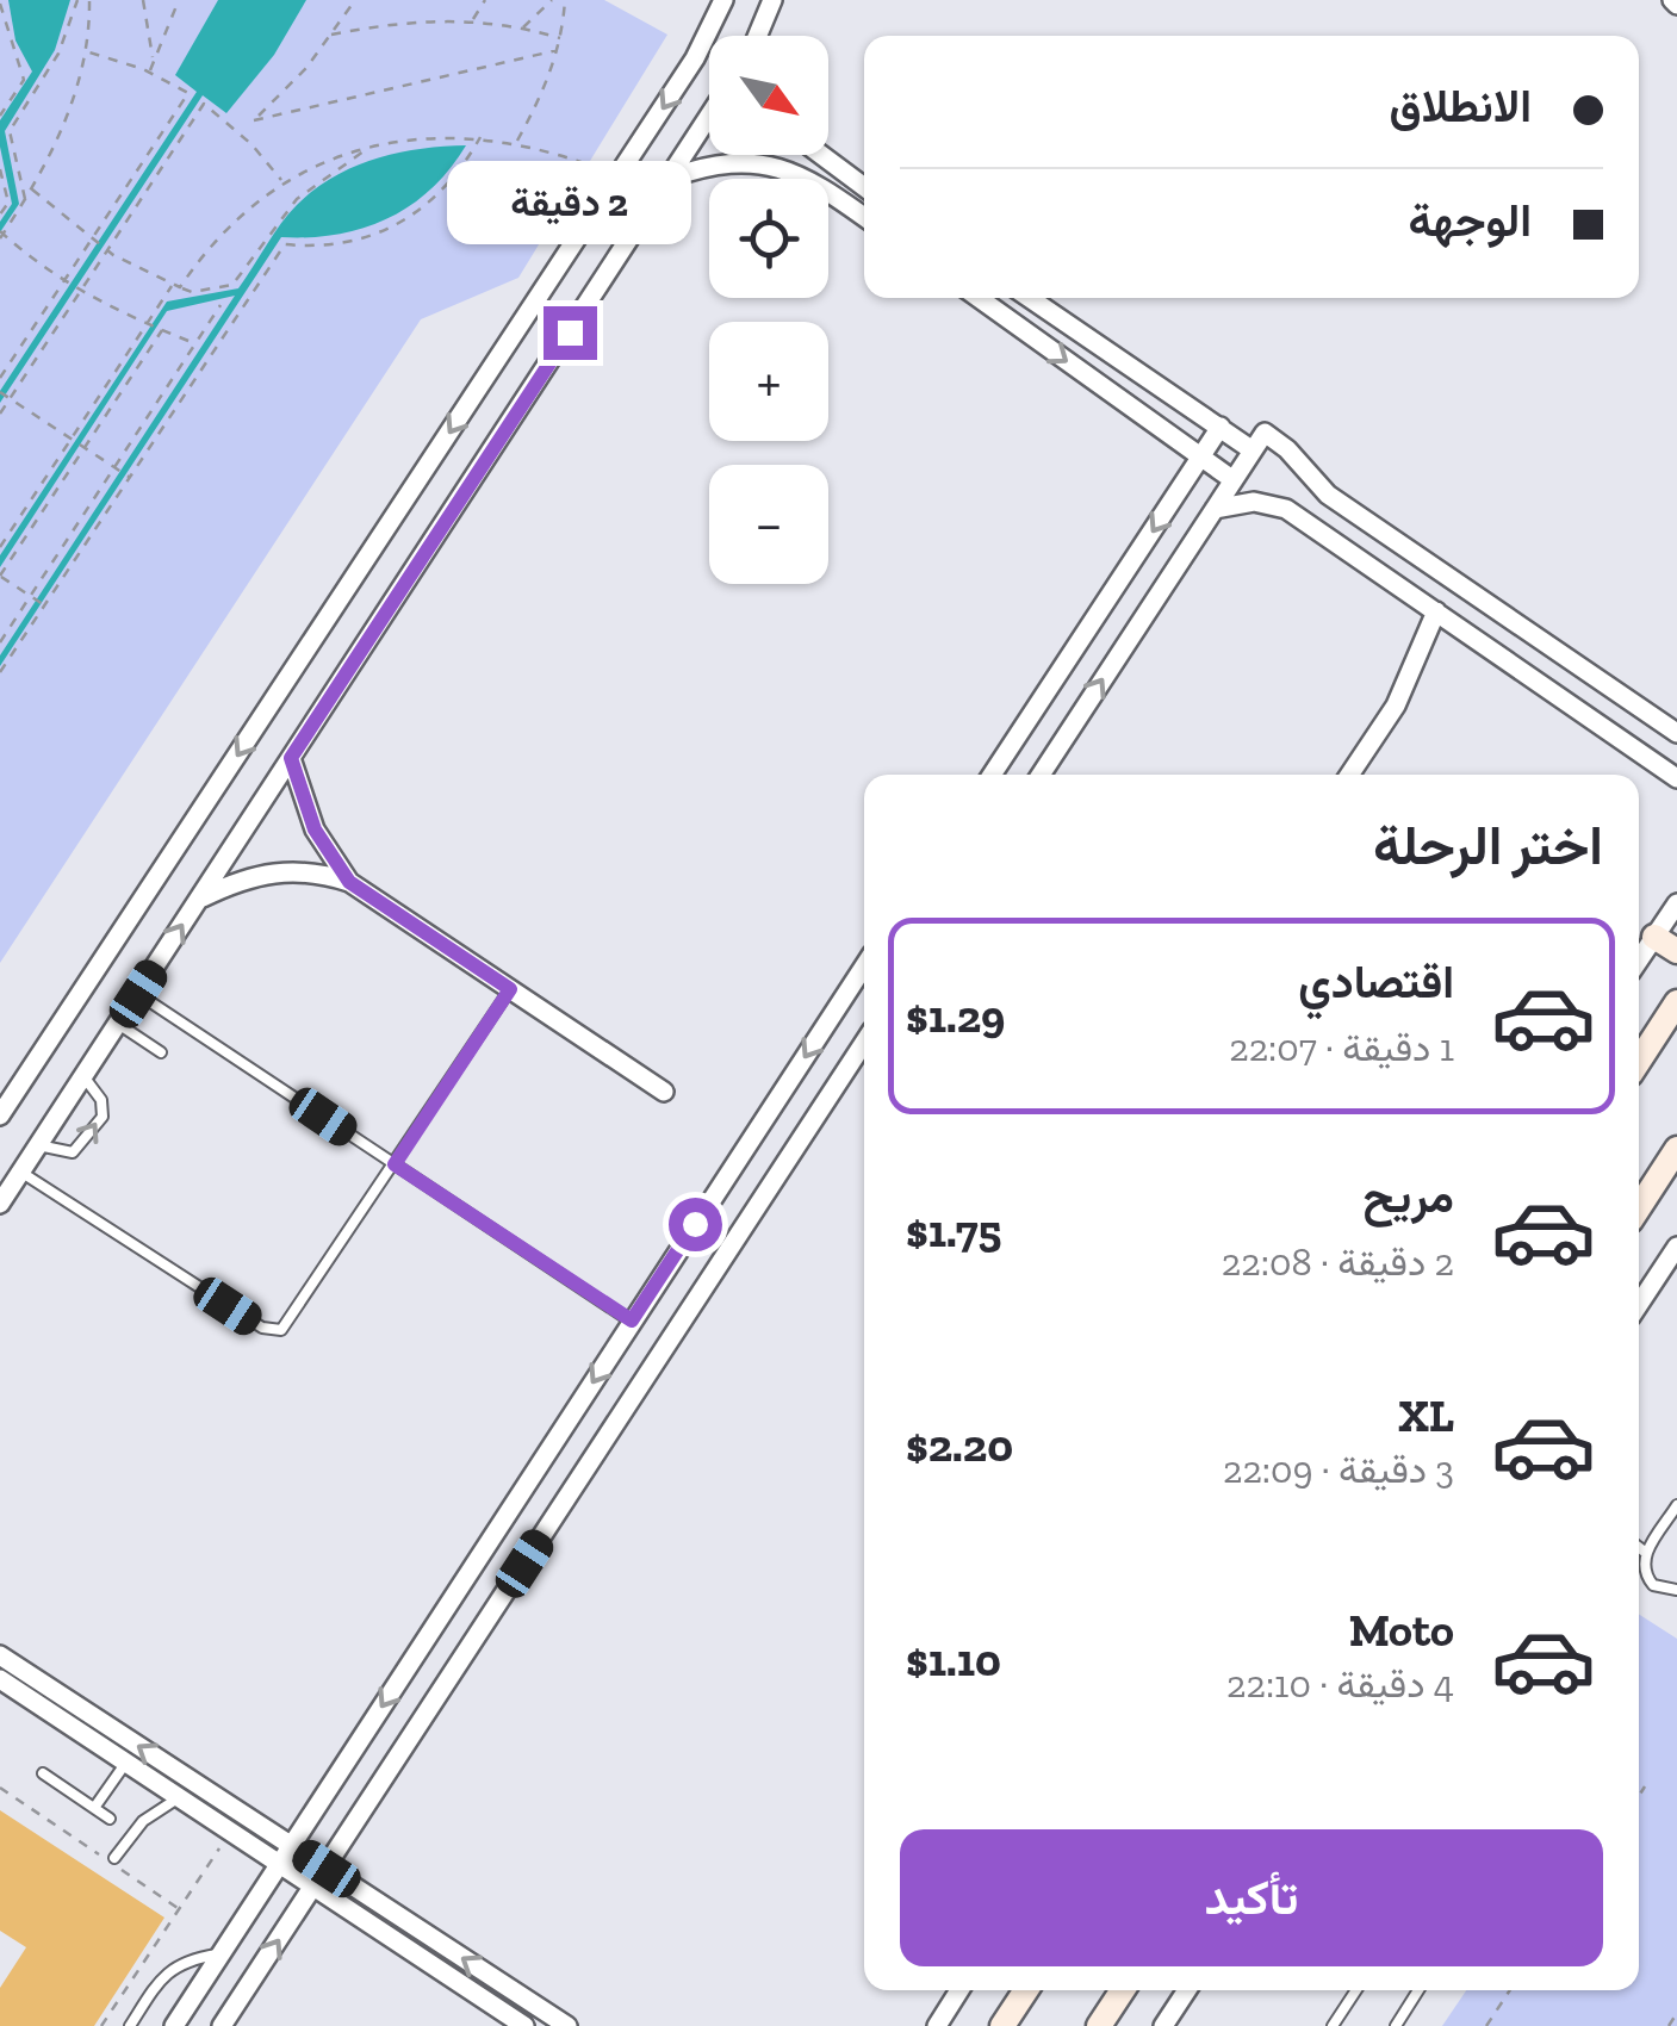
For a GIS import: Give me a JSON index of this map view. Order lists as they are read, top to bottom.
{
  "north": "bottom right",
  "page": {
    "map_buttons": ["+", "−"],
    "banner": ["الانطلاق", "الوجهة"],
    "bubble": "2 دقيقة",
    "heading": "اختر الرحلة",
    "list": [
      {
        "name": "اقتصادي",
        "note": "1 دقيقة · 22:07",
        "value": "$1.29"
      },
      {
        "name": "مريح",
        "note": "2 دقيقة · 22:08",
        "value": "$1.75"
      },
      {
        "name": "XL",
        "note": "3 دقيقة · 22:09",
        "value": "$2.20"
      },
      {
        "name": "Moto",
        "note": "4 دقيقة · 22:10",
        "value": "$1.10"
      }
    ],
    "buttons": "تأكيد"
  }
}
